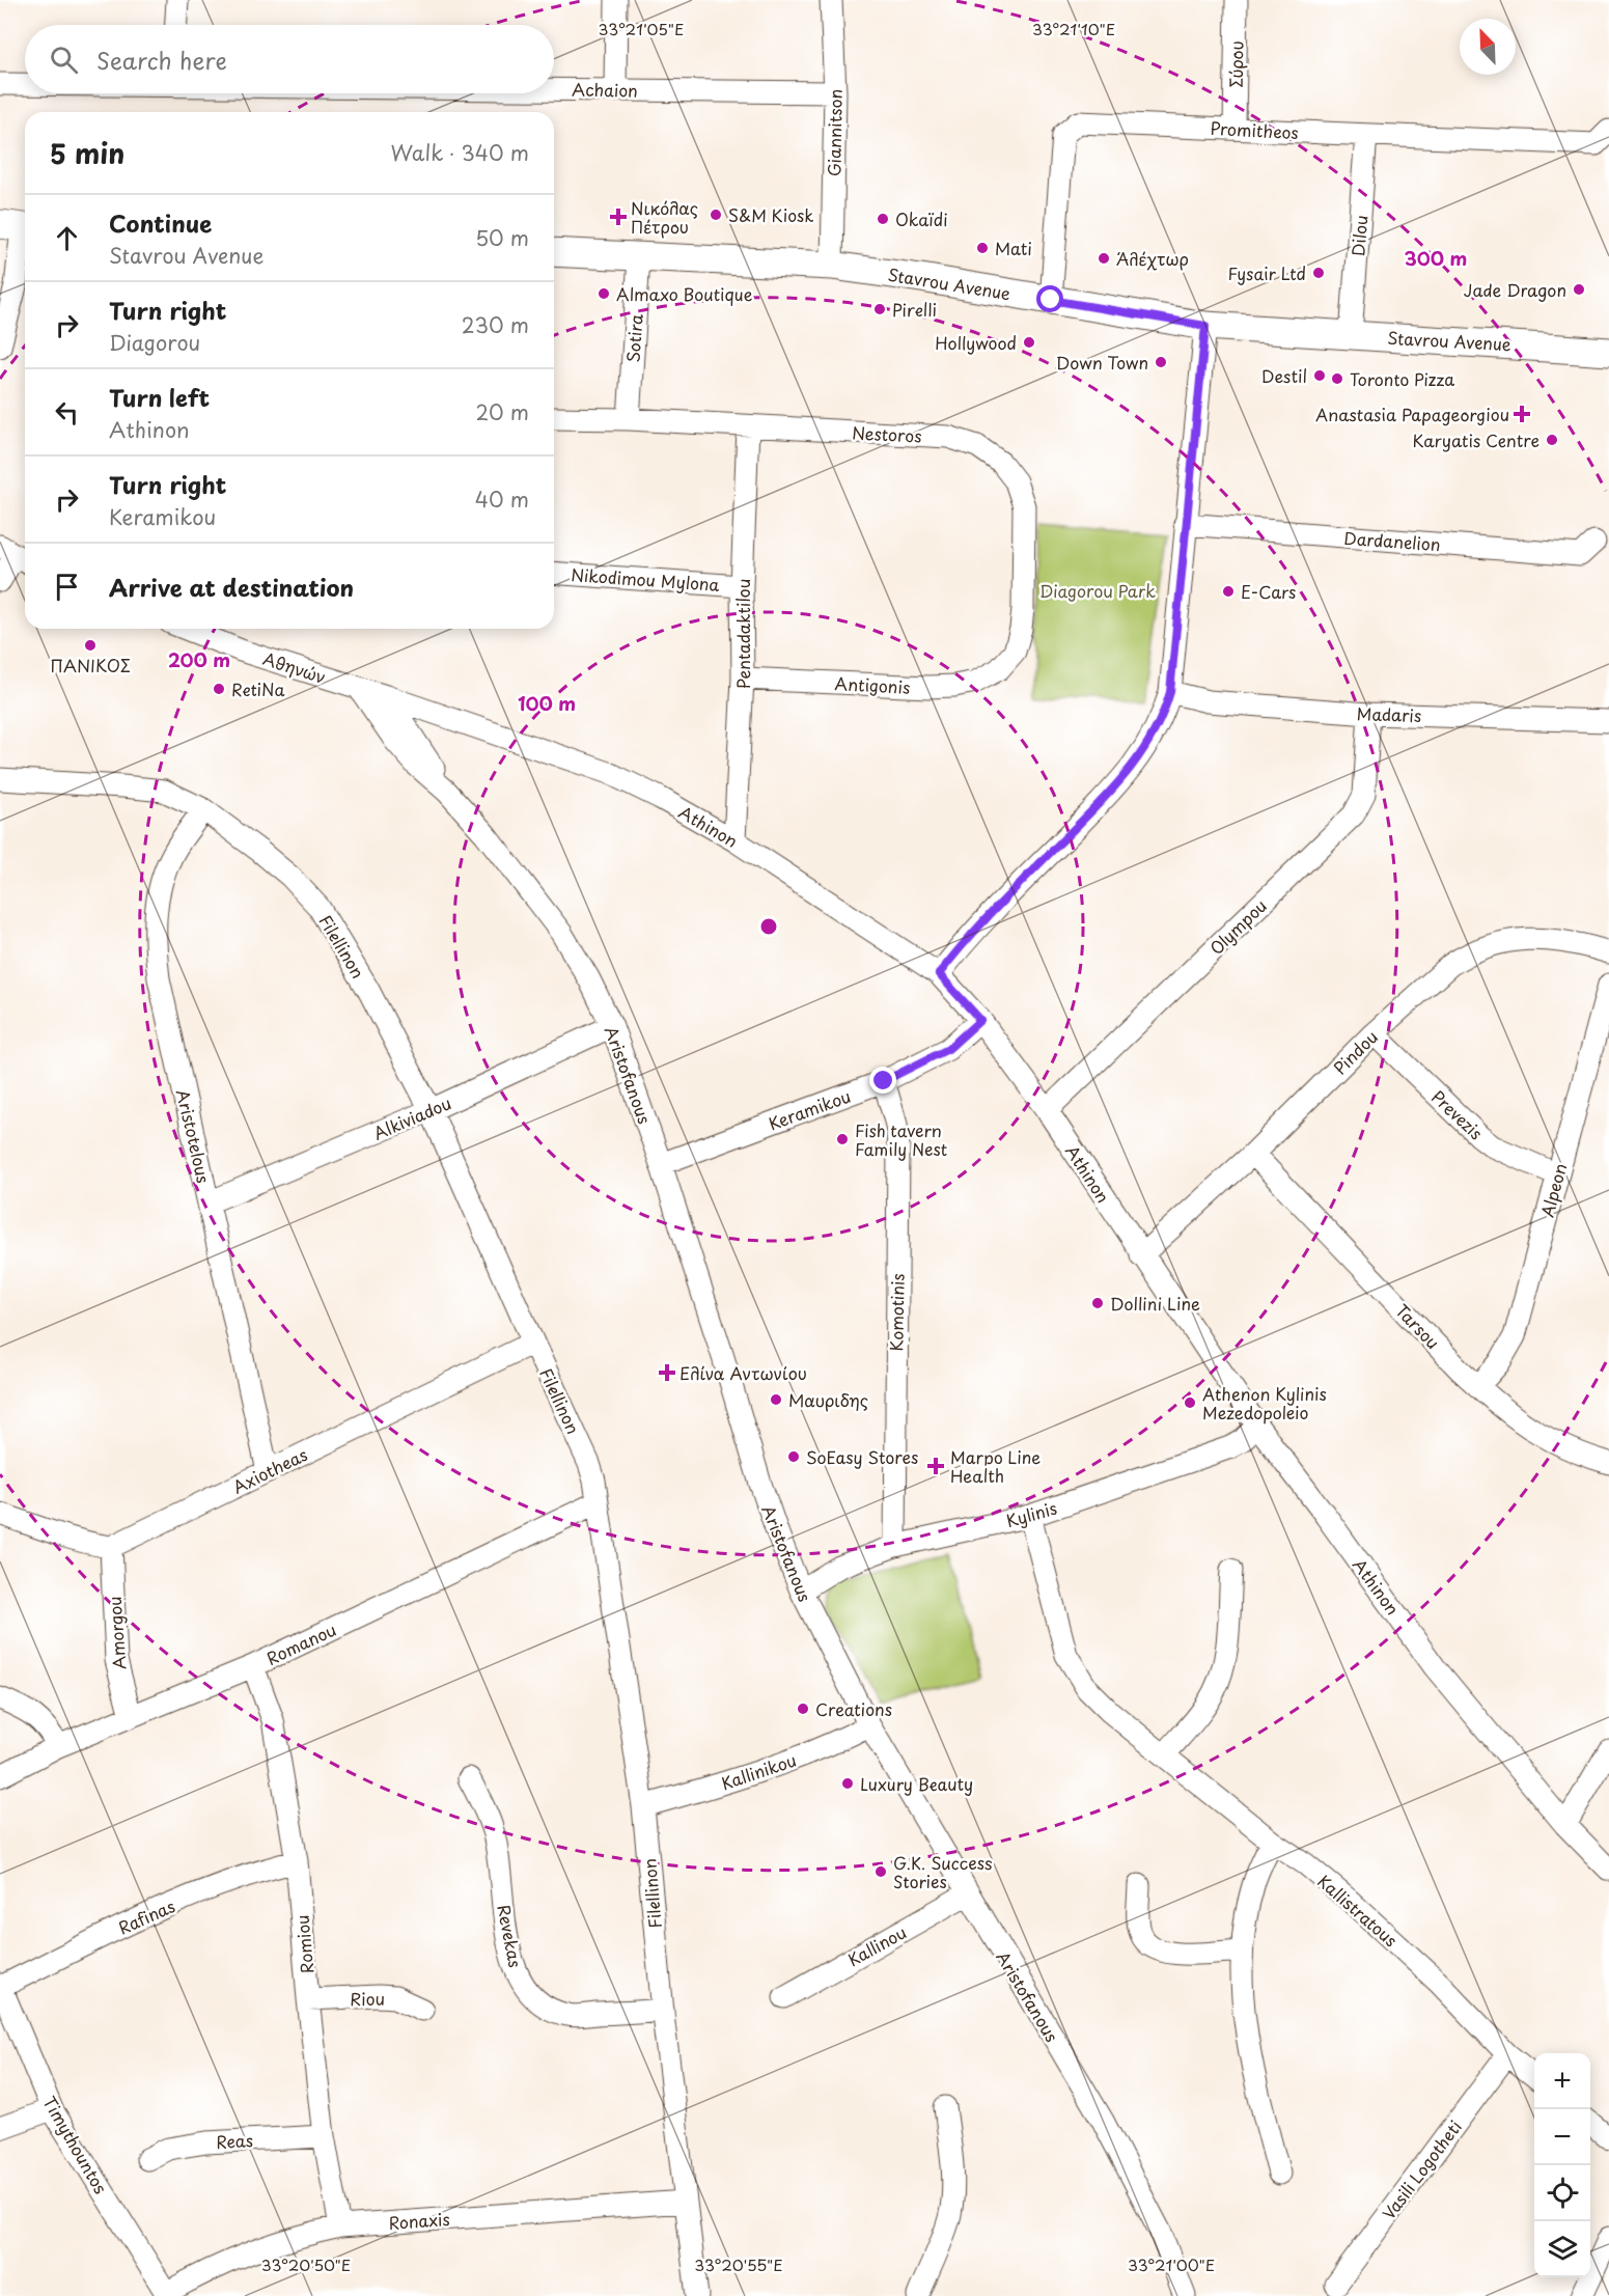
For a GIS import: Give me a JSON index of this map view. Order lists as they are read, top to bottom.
{
  "streets": {
    "main road": ["Stavrou Avenue"],
    "street": [
      "Σύρου",
      "Achaion",
      "Promitheos",
      "Giannitson",
      "Dilou",
      "Sotira",
      "Nestoros",
      "Dardanelion",
      "Nikodimou Mylona",
      "Pentadaktilou",
      "Αθηνών",
      "Antigonis",
      "Madaris",
      "Athinon",
      "Olympou",
      "Filellinon",
      "Pindou",
      "Aristofanous",
      "Keramikou",
      "Prevezis",
      "Alkiviadou",
      "Aristotelous",
      "Alpeon",
      "Komotinis",
      "Tarsou",
      "Axiotheas",
      "Kylinis",
      "Amorgou",
      "Romanou",
      "Kallinikou",
      "Kallistratous",
      "Rafinas",
      "Revekas",
      "Romiou",
      "Kallinou",
      "Riou",
      "Reas",
      "Timythountos",
      "Vasili Logotheti",
      "Ronaxis"
    ]
  },
  "crossings": [
    ["Σύρου", "Promitheos"],
    ["Achaion", "Giannitson"],
    ["Promitheos", "Dilou"],
    ["Promitheos", "Stavrou Avenue"],
    ["Giannitson", "Stavrou Avenue"],
    ["Dilou", "Stavrou Avenue"],
    ["Stavrou Avenue", "Sotira"],
    ["Sotira", "Nestoros"],
    ["Nestoros", "Pentadaktilou"],
    ["Nestoros", "Antigonis"],
    ["Nikodimou Mylona", "Pentadaktilou"],
    ["Pentadaktilou", "Antigonis"],
    ["Pentadaktilou", "Athinon"],
    ["Αθηνών", "Athinon"],
    ["Αθηνών", "Aristofanous"],
    ["Madaris", "Olympou"],
    ["Athinon", "Olympou"],
    ["Athinon", "Pindou"],
    ["Athinon", "Aristofanous"],
    ["Athinon", "Keramikou"],
    ["Athinon", "Kylinis"],
    ["Filellinon", "Alkiviadou"],
    ["Filellinon", "Aristotelous"],
    ["Filellinon", "Axiotheas"],
    ["Filellinon", "Romanou"],
    ["Filellinon", "Kallinikou"],
    ["Filellinon", "Revekas"],
    ["Filellinon", "Ronaxis"],
    ["Pindou", "Prevezis"],
    ["Pindou", "Tarsou"],
    ["Aristofanous", "Keramikou"],
    ["Aristofanous", "Alkiviadou"],
    ["Aristofanous", "Kylinis"],
    ["Aristofanous", "Kallinikou"],
    ["Aristofanous", "Kallinou"],
    ["Keramikou", "Komotinis"],
    ["Prevezis", "Alpeon"],
    ["Alkiviadou", "Aristotelous"],
    ["Aristotelous", "Axiotheas"],
    ["Alpeon", "Tarsou"],
    ["Komotinis", "Kylinis"],
    ["Axiotheas", "Amorgou"],
    ["Kylinis", "Kallistratous"],
    ["Amorgou", "Romanou"],
    ["Romanou", "Romiou"],
    ["Kallistratous", "Vasili Logotheti"],
    ["Rafinas", "Romiou"],
    ["Rafinas", "Timythountos"],
    ["Romiou", "Riou"],
    ["Romiou", "Reas"],
    ["Romiou", "Ronaxis"],
    ["Timythountos", "Ronaxis"]
  ],
  "parks": ["Diagorou Park"],
  "places": {
    "other": [
      "S&M Kiosk",
      "Okaïdi",
      "Mati",
      "Άλέχτωρ",
      "Fysair Ltd",
      "Jade Dragon",
      "Almaxo Boutique",
      "Pirelli",
      "Hollywood",
      "Down Town",
      "Destil",
      "Toronto Pizza",
      "Karyatis Centre",
      "E-Cars",
      "ΠΑΝΙΚΟΣ",
      "RetiNa",
      "Fish tavern Family Nest",
      "Dollini Line",
      "Μαυριδης",
      "Athenon Kylinis Mezedopoleio",
      "SoEasy Stores",
      "Creations",
      "Luxury Beauty",
      "G.K. Success Stories"
    ],
    "health": [
      "Νικόλας Πέτρου",
      "Anastasia Papageorgiou",
      "Ελίνα Αντωνίου",
      "Marpo Line Health"
    ]
  },
  "north": "top left",
  "page": {
    "search": "Search here",
    "heading": ["5 min", "Walk · 340 m"],
    "list": [
      ["Continue", "Stavrou Avenue", "50 m"],
      ["Turn right", "Diagorou", "230 m"],
      ["Turn left", "Athinon", "20 m"],
      ["Turn right", "Keramikou", "40 m"],
      "Arrive at destination"
    ],
    "map_buttons": ["+", "−"]
  },
  "coordinates": [
    "33°21'05\"E",
    "33°21'10\"E",
    "33°20'50\"E",
    "33°20'55\"E",
    "33°21'00\"E"
  ],
  "rings": ["300 m", "200 m", "100 m"]
}
